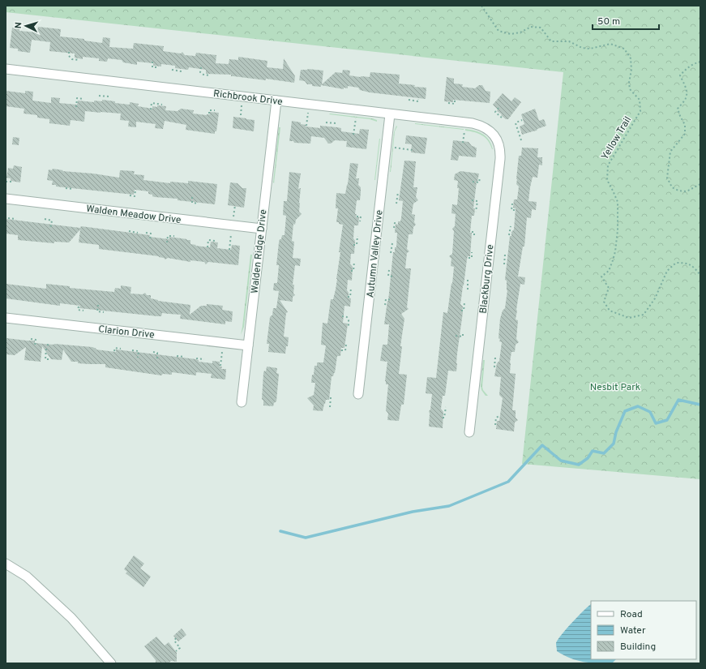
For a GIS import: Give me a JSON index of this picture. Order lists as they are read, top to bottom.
{
  "streets": {
    "street": [
      "Richbrook Drive",
      "Walden Meadow Drive",
      "Walden Ridge Drive",
      "Autumn Valley Drive",
      "Blackburg Drive",
      "Clarion Drive"
    ],
    "path": ["Yellow Trail"]
  },
  "crossings": [
    ["Richbrook Drive", "Walden Ridge Drive"],
    ["Richbrook Drive", "Autumn Valley Drive"],
    ["Richbrook Drive", "Blackburg Drive"],
    ["Walden Meadow Drive", "Walden Ridge Drive"],
    ["Walden Ridge Drive", "Clarion Drive"]
  ],
  "parks": ["Nesbit Park"],
  "legend": ["Road", "Water", "Building"],
  "scale_bar": "50 m",
  "north": "left"
}
